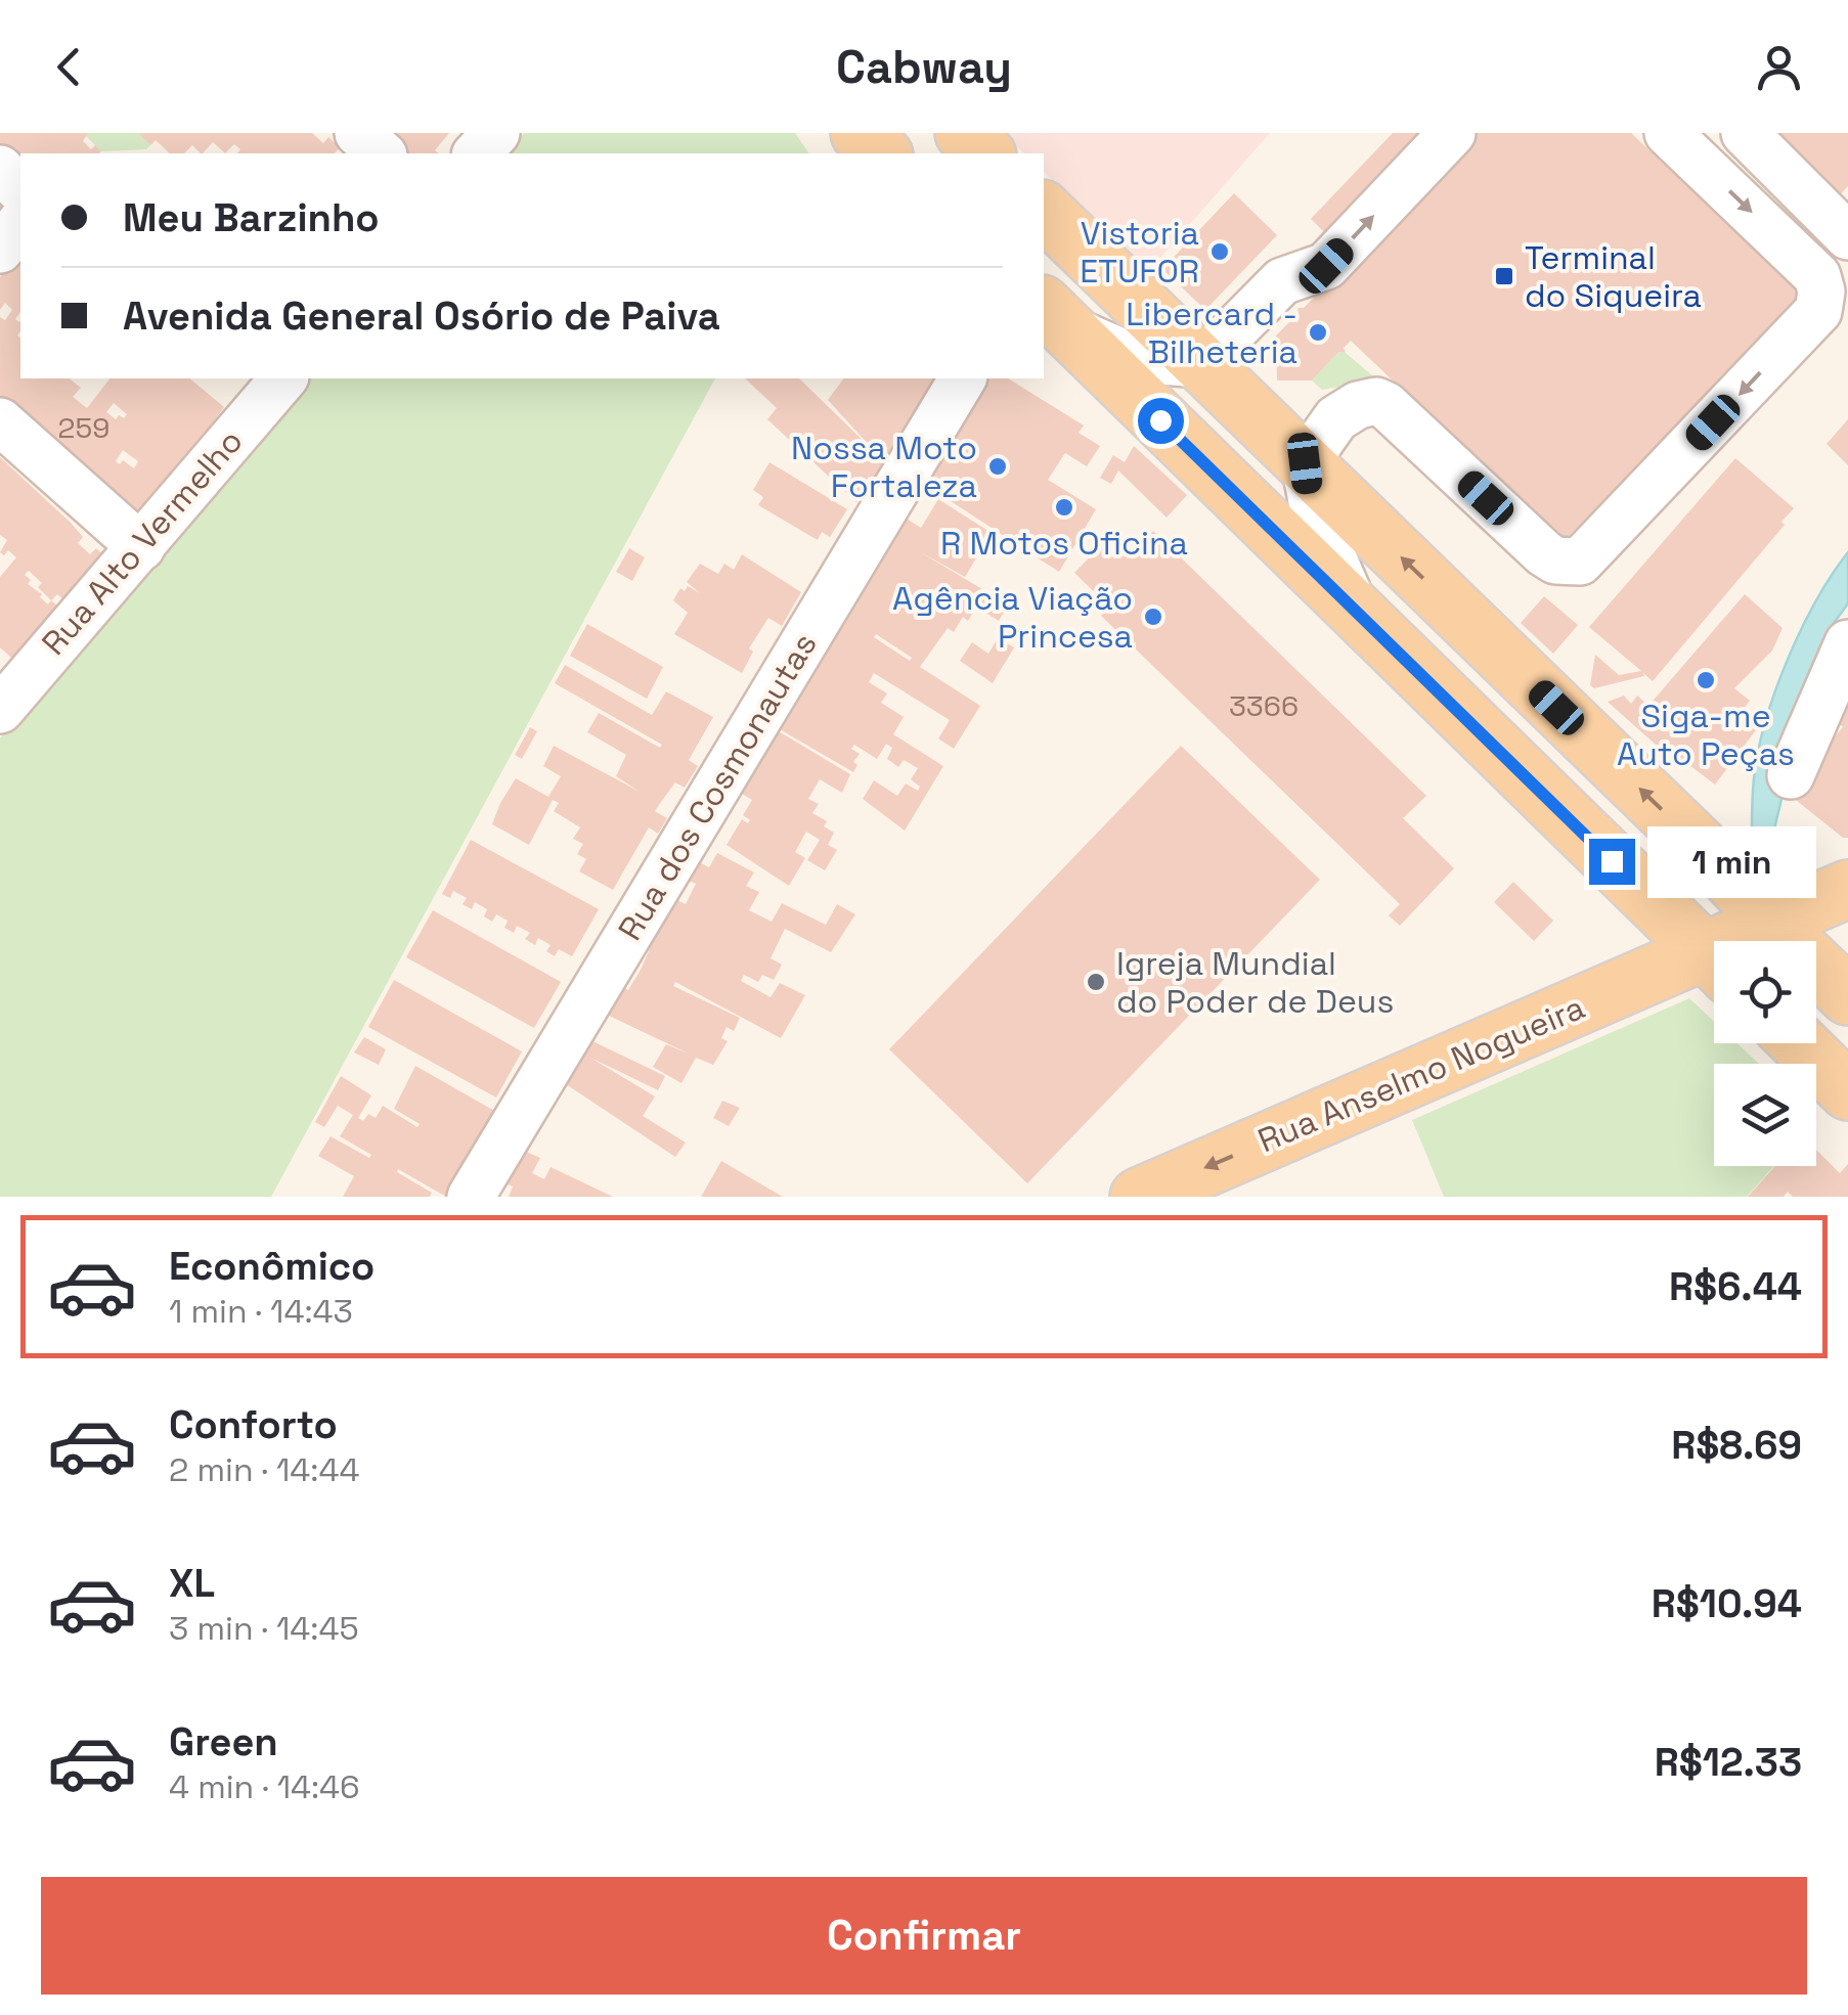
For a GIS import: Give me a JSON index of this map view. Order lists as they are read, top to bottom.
{
  "streets": {
    "main road": ["Rua Anselmo Nogueira"],
    "street": ["Rua Alto Vermelho", "Rua dos Cosmonautas"]
  },
  "one_way": ["Rua Anselmo Nogueira"],
  "places": {
    "other": [
      "Vistoria ETUFOR",
      "Libercard - Bilheteria",
      "Nossa Moto Fortaleza",
      "R Motos Oficina",
      "Agência Viação Princesa",
      "Siga-me Auto Peças",
      "Igreja Mundial do Poder de Deus"
    ],
    "transit": ["Terminal do Siqueira"]
  },
  "house_numbers": ["259", "3366"],
  "page": {
    "header": "Cabway",
    "banner": ["Meu Barzinho", "Avenida General Osório de Paiva"],
    "bubble": "1 min",
    "list": [
      {
        "name": "Econômico",
        "note": "1 min · 14:43",
        "value": "R$6.44"
      },
      {
        "name": "Conforto",
        "note": "2 min · 14:44",
        "value": "R$8.69"
      },
      {
        "name": "XL",
        "note": "3 min · 14:45",
        "value": "R$10.94"
      },
      {
        "name": "Green",
        "note": "4 min · 14:46",
        "value": "R$12.33"
      }
    ],
    "buttons": "Confirmar"
  }
}
